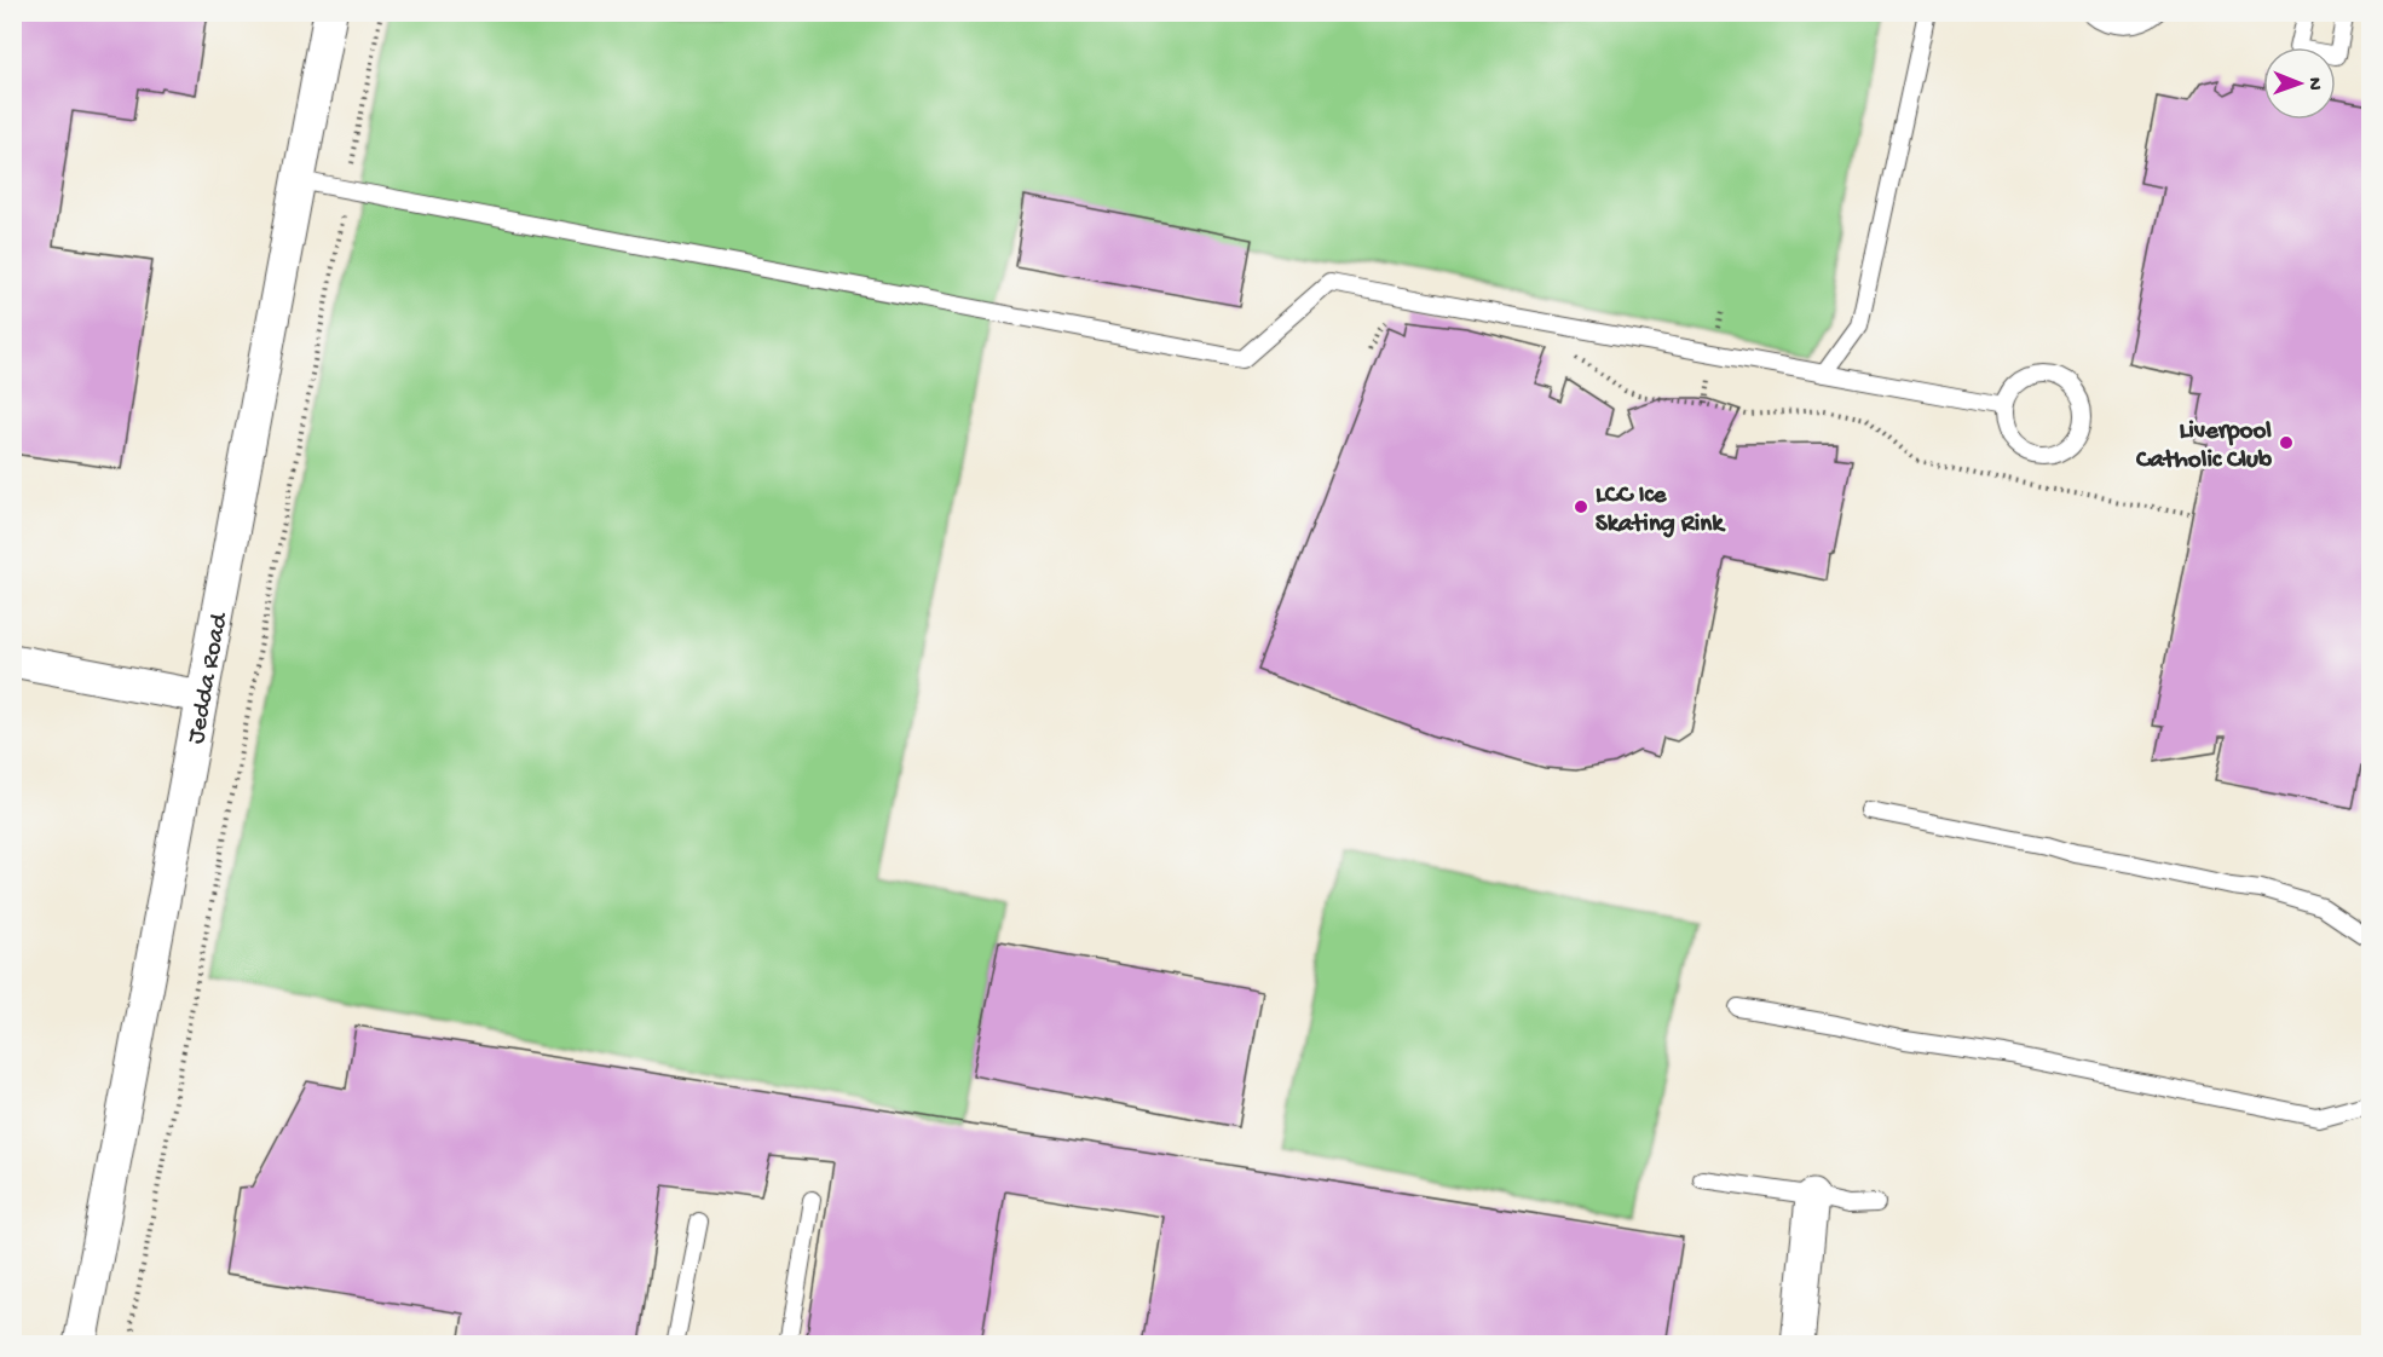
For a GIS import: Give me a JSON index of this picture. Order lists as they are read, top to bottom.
{
  "streets": {
    "street": ["Jedda Road"]
  },
  "places": ["Liverpool Catholic Club", "LCC Ice Skating Rink"],
  "north": "right"
}
